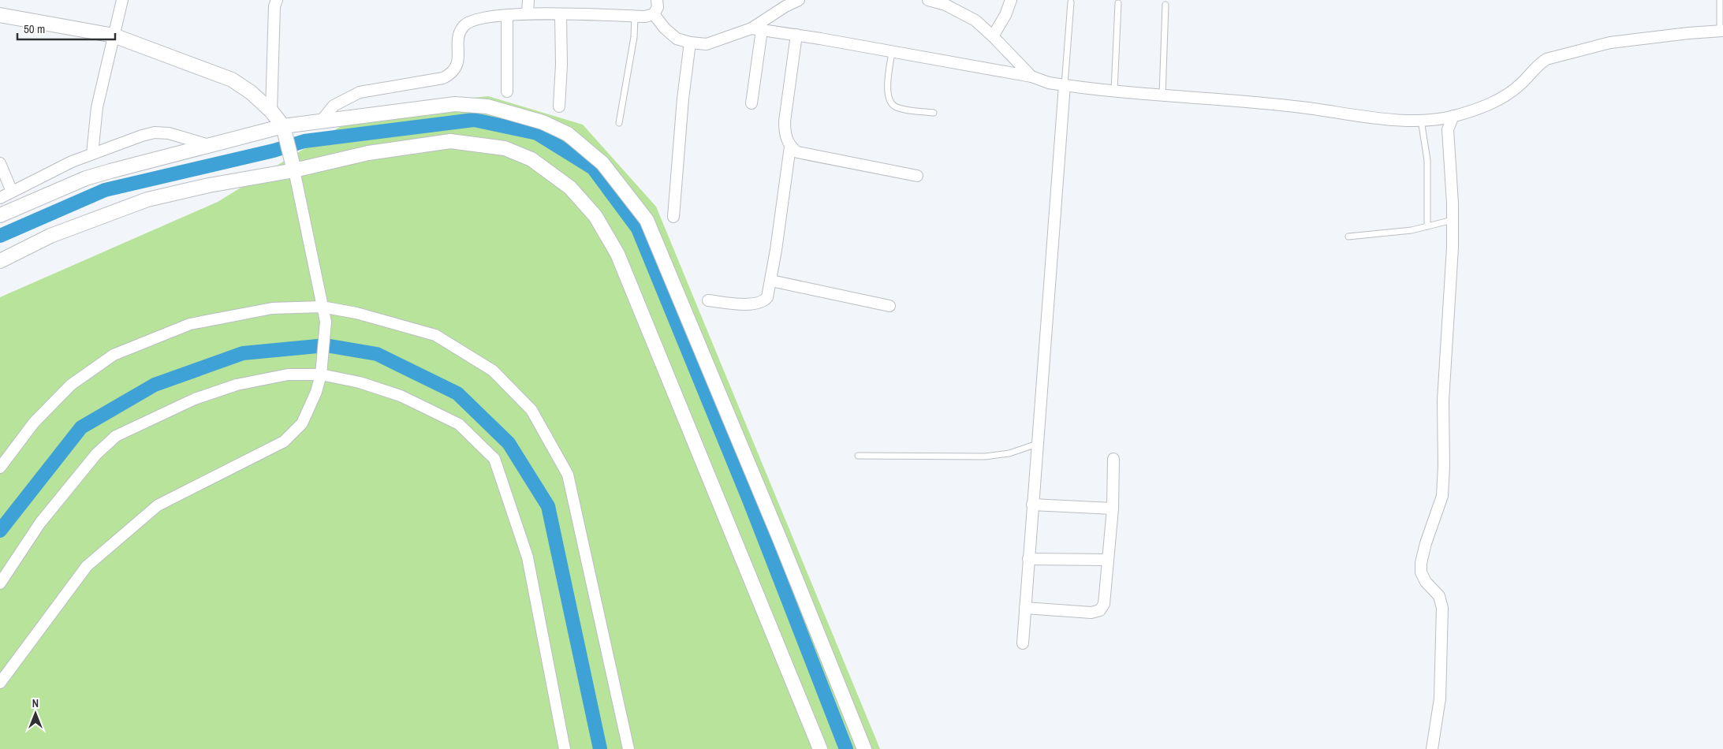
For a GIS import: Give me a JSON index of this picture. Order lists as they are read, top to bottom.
{
  "scale_bar": "50 m",
  "north": "top"
}
